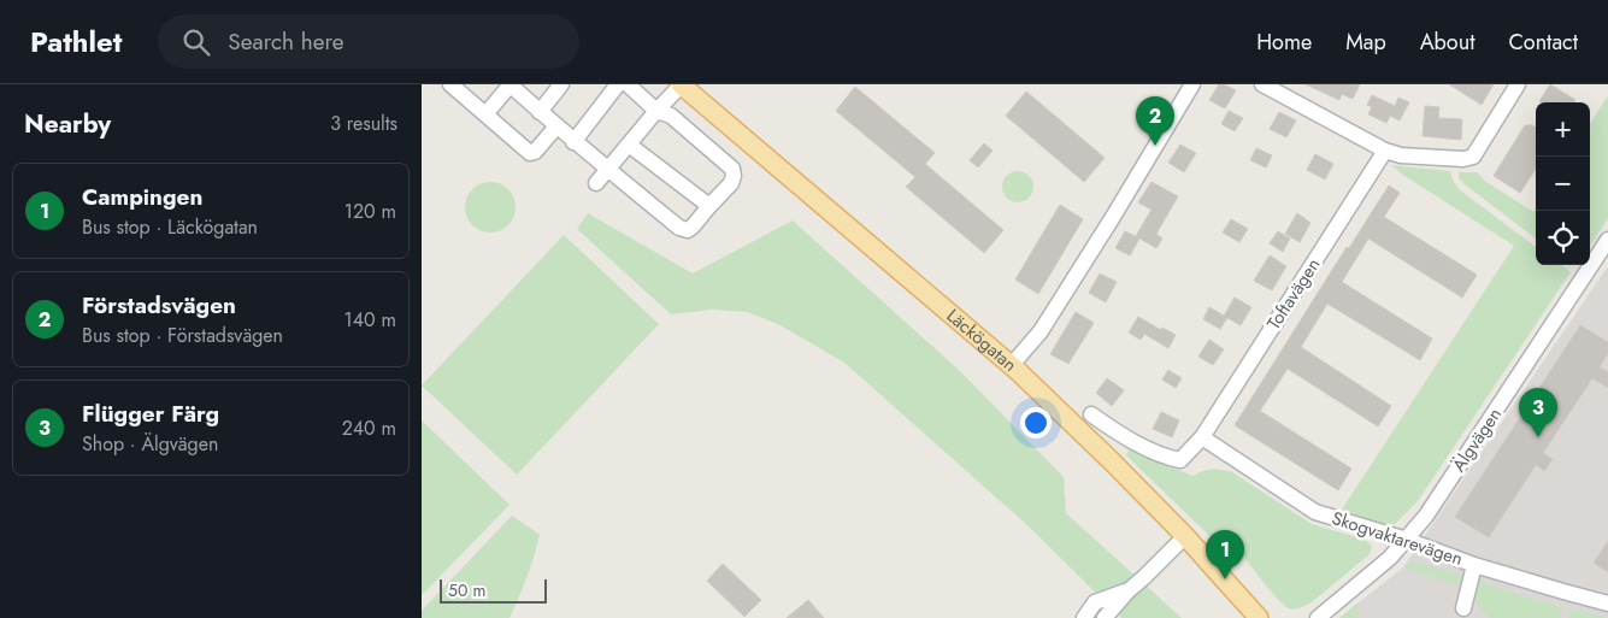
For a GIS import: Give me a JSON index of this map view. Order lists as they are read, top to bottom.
{
  "streets": {
    "main road": ["Läckögatan"],
    "street": ["Toftavägen", "Älgvägen", "Skogvaktarevägen"]
  },
  "crossings": [
    ["Toftavägen", "Skogvaktarevägen"],
    ["Älgvägen", "Skogvaktarevägen"]
  ],
  "scale_bar": "50 m",
  "page": {
    "header": "Pathlet",
    "search": "Search here",
    "nav": [
      "Home",
      "Map",
      "About",
      "Contact"
    ],
    "heading": ["Nearby", "3 results"],
    "pins": ["2", "3", "1"],
    "map_buttons": ["+", "−"],
    "list": [
      {
        "mark": "1",
        "name": "Campingen",
        "note": "Bus stop · Läckögatan",
        "value": "120 m"
      },
      {
        "mark": "2",
        "name": "Förstadsvägen",
        "note": "Bus stop · Förstadsvägen",
        "value": "140 m"
      },
      {
        "mark": "3",
        "name": "Flügger Färg",
        "note": "Shop · Älgvägen",
        "value": "240 m"
      }
    ],
    "scale": "50 m"
  }
}
